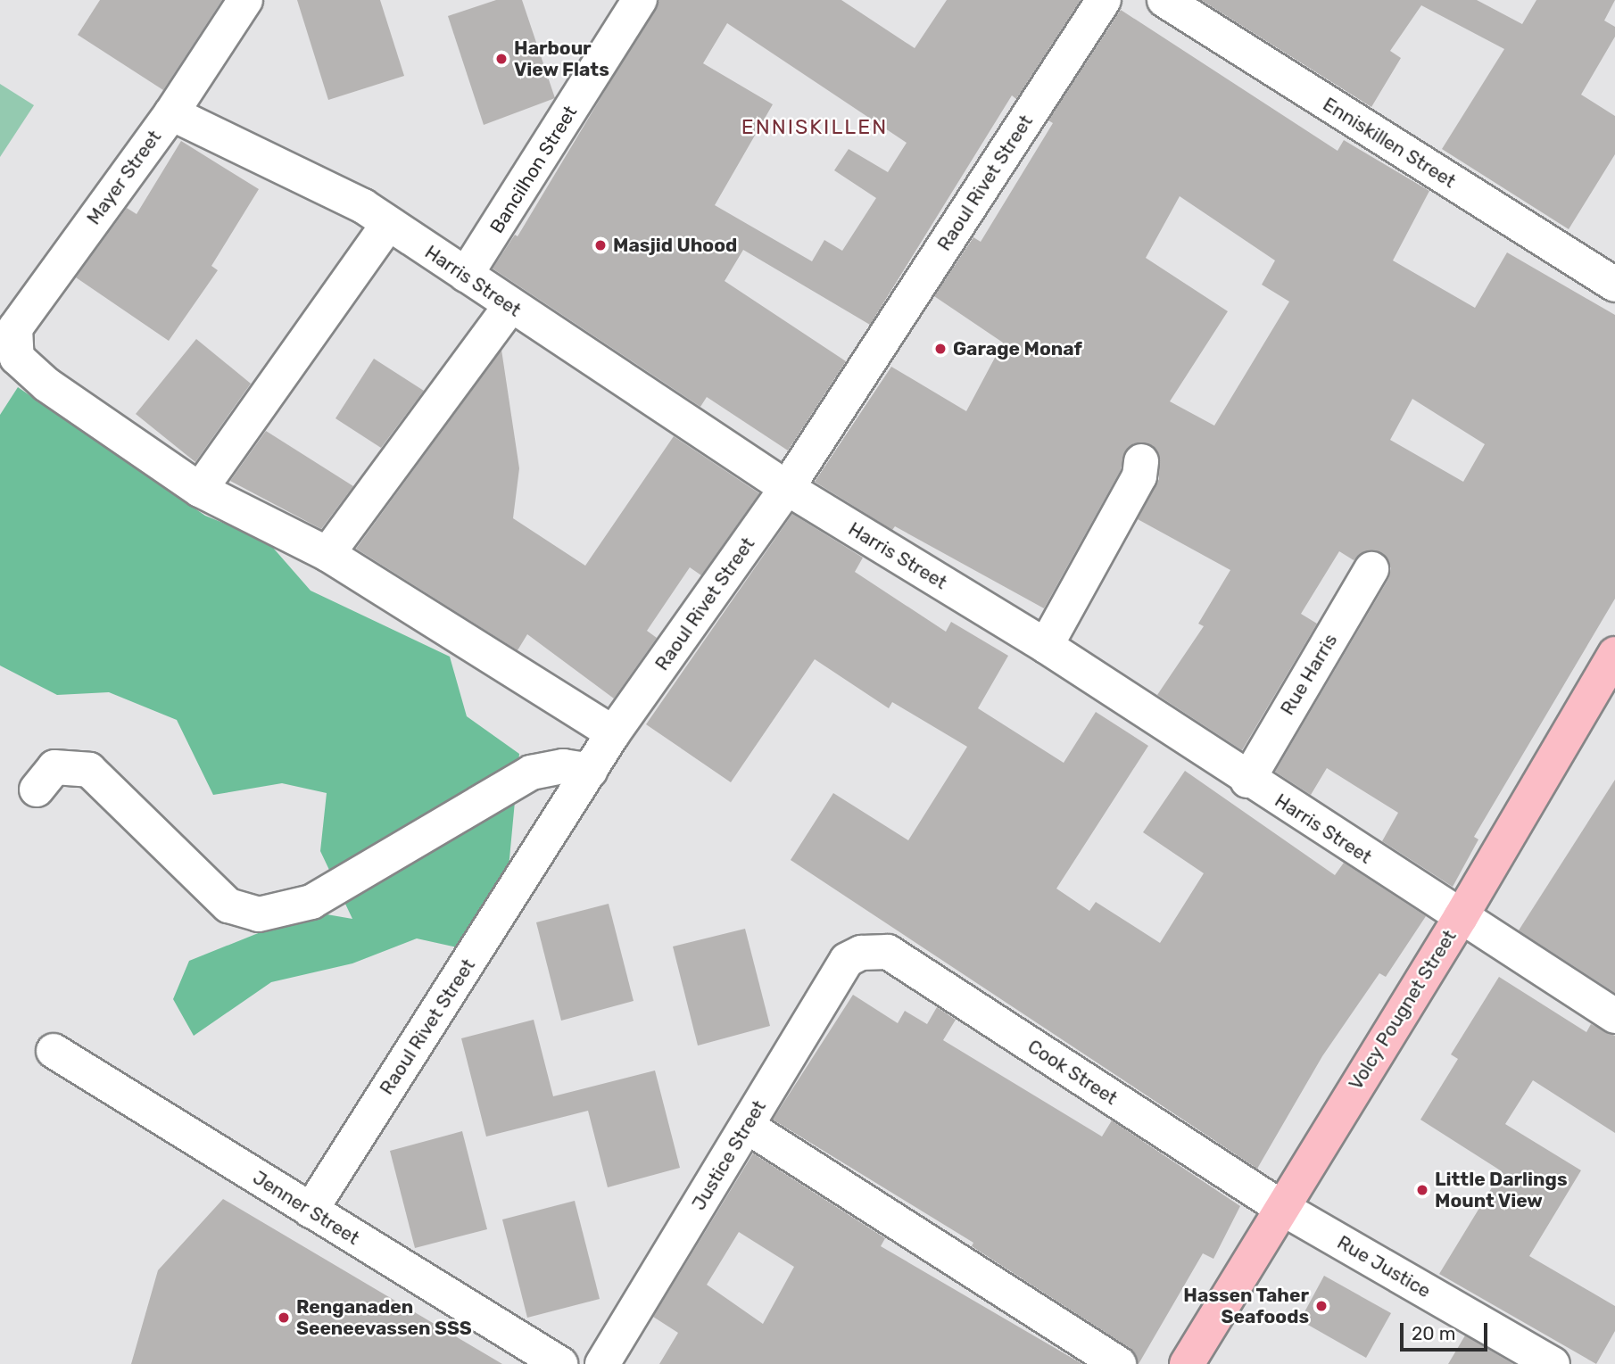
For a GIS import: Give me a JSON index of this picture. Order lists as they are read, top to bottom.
{
  "streets": {
    "main road": ["Volcy Pougnet Street"],
    "street": [
      "Enniskillen Street",
      "Bancilhon Street",
      "Mayer Street",
      "Raoul Rivet Street",
      "Harris Street",
      "Rue Harris",
      "Cook Street",
      "Justice Street",
      "Jenner Street",
      "Rue Justice"
    ]
  },
  "crossings": [
    ["Bancilhon Street", "Harris Street"],
    ["Mayer Street", "Harris Street"],
    ["Raoul Rivet Street", "Harris Street"],
    ["Raoul Rivet Street", "Jenner Street"],
    ["Harris Street", "Rue Harris"],
    ["Harris Street", "Volcy Pougnet Street"],
    ["Volcy Pougnet Street", "Cook Street"],
    ["Volcy Pougnet Street", "Rue Justice"],
    ["Cook Street", "Justice Street"],
    ["Cook Street", "Rue Justice"]
  ],
  "districts": ["ENNISKILLEN"],
  "places": [
    "Harbour View Flats",
    "Masjid Uhood",
    "Garage Monaf",
    "Little Darlings Mount View",
    "Hassen Taher Seafoods",
    "Renganaden Seeneevassen SSS"
  ],
  "scale_bar": "20 m"
}
